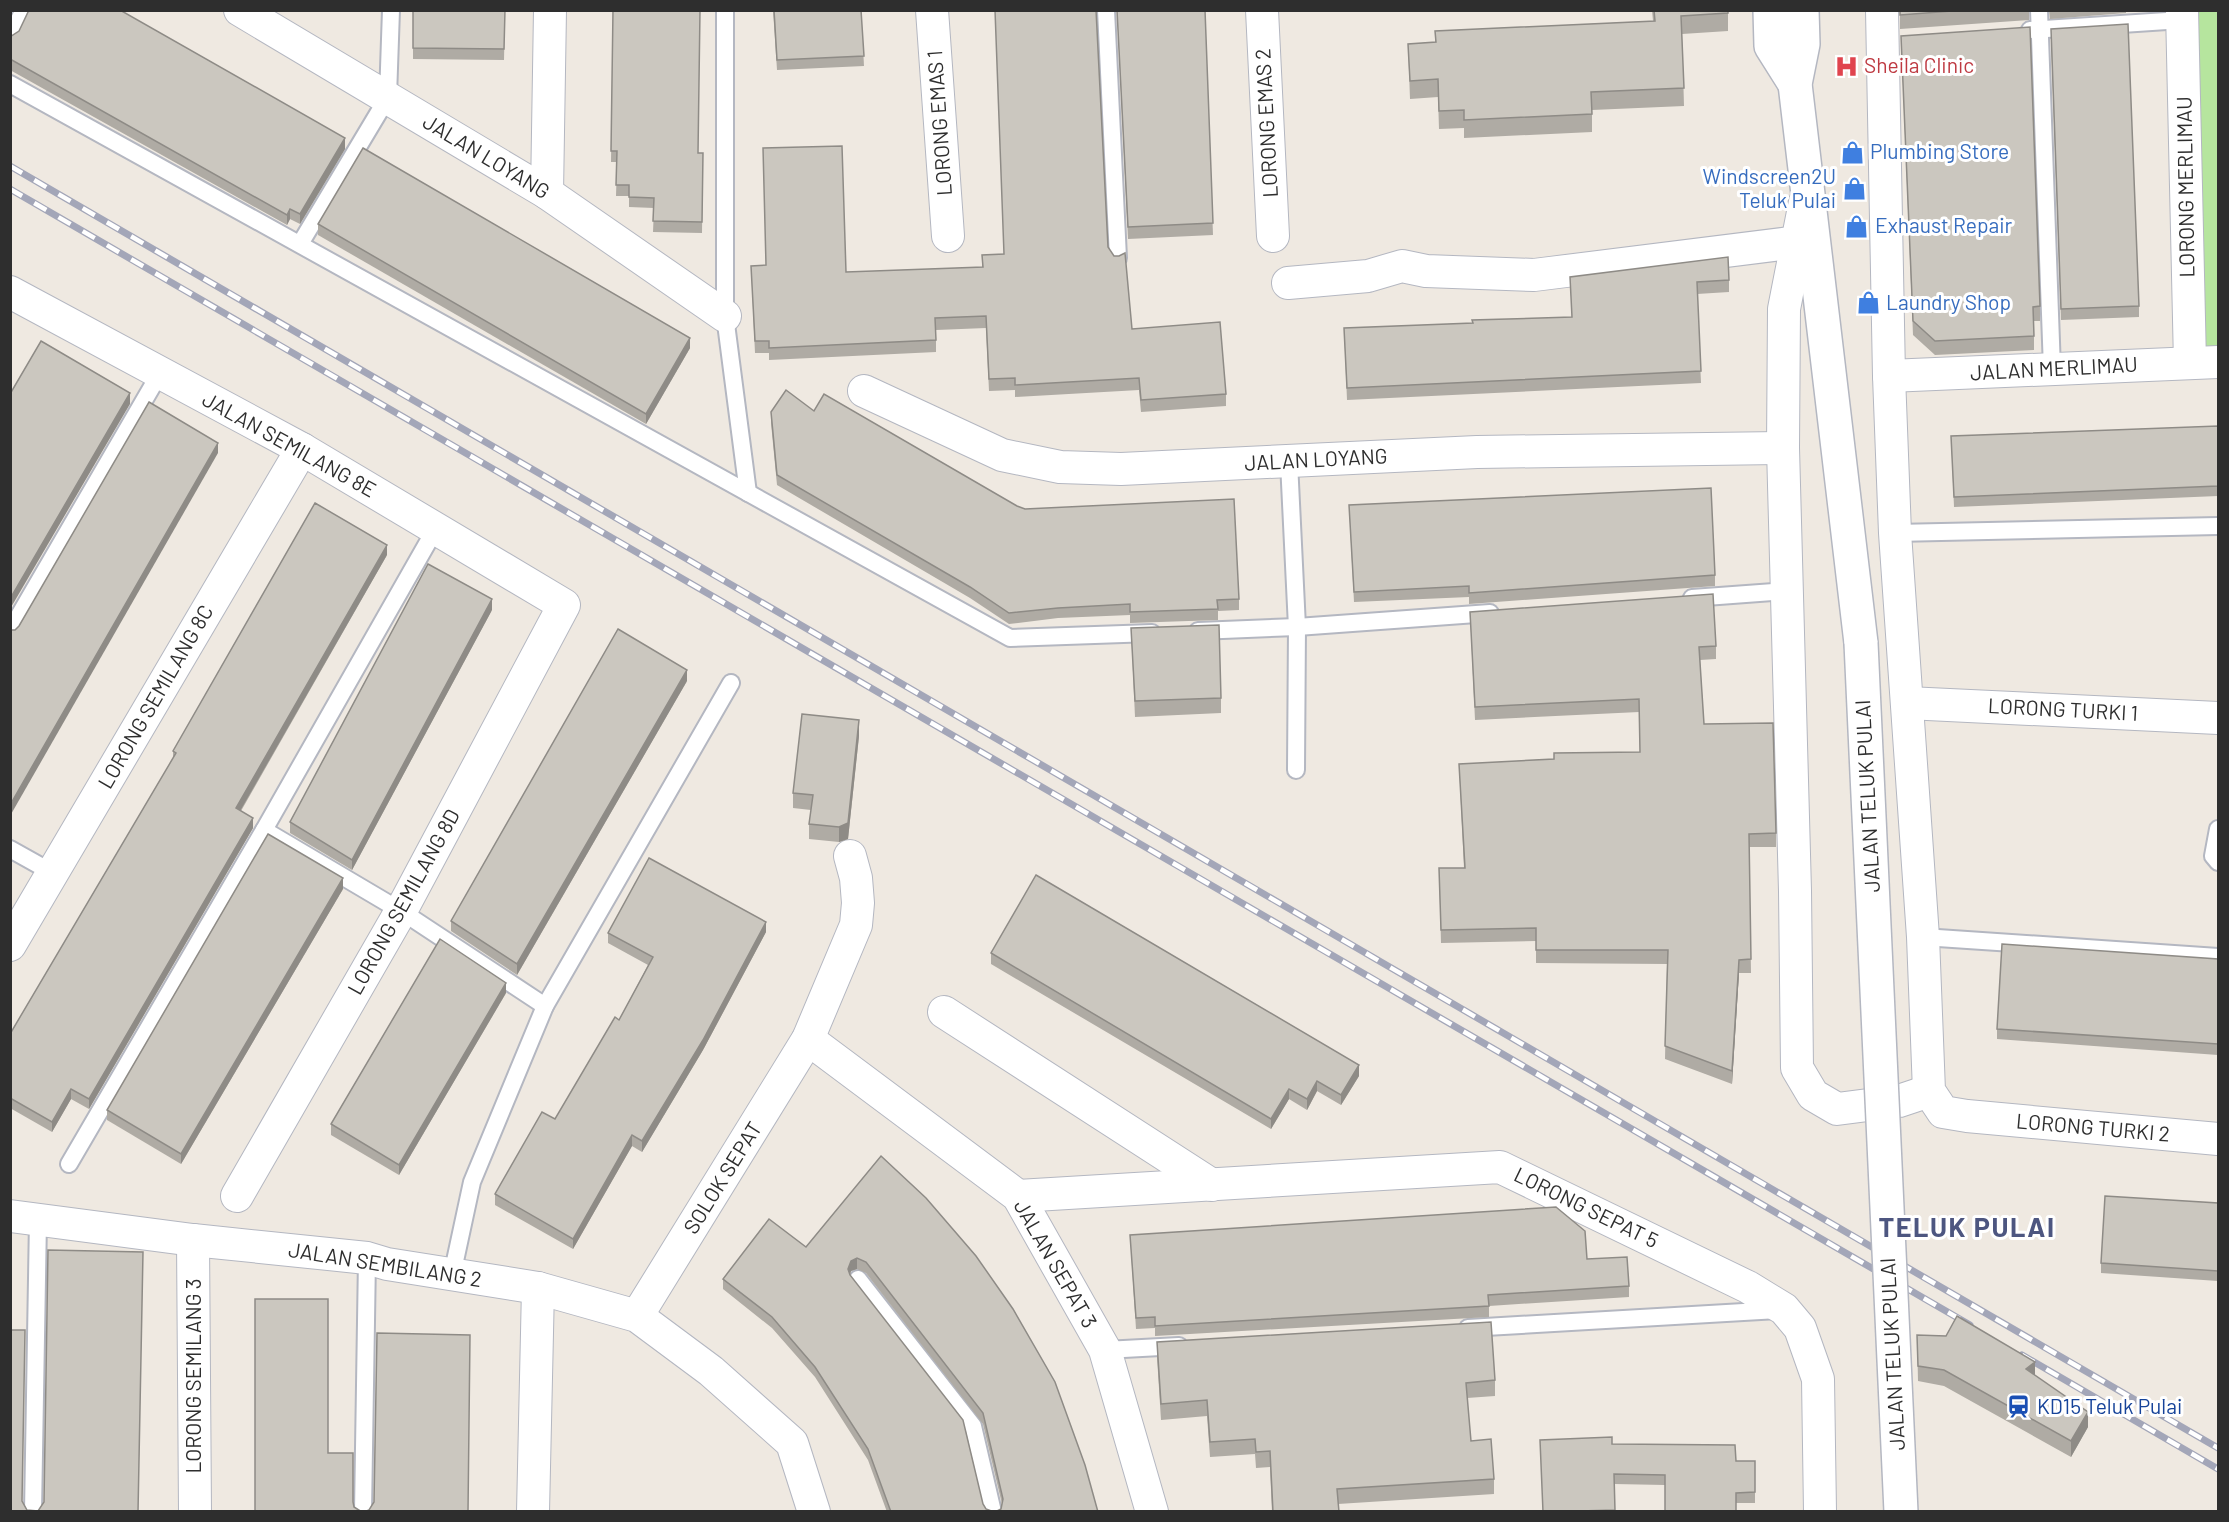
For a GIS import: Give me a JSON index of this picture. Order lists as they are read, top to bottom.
{
  "streets": {
    "main road": ["JALAN TELUK PULAI"],
    "street": [
      "LORONG EMAS 1",
      "LORONG EMAS 2",
      "JALAN LOYANG",
      "LORONG MERLIMAU",
      "JALAN MERLIMAU",
      "JALAN SEMILANG 8E",
      "LORONG SEMILANG 8C",
      "LORONG TURKI 1",
      "LORONG SEMILANG 8D",
      "LORONG TURKI 2",
      "SOLOK SEPAT",
      "LORONG SEPAT 5",
      "JALAN SEPAT 3",
      "JALAN SEMBILANG 2",
      "LORONG SEMILANG 3"
    ]
  },
  "crossings": [
    ["LORONG MERLIMAU", "JALAN MERLIMAU"],
    ["JALAN SEMILANG 8E", "LORONG SEMILANG 8C"],
    ["JALAN SEMILANG 8E", "LORONG SEMILANG 8D"],
    ["SOLOK SEPAT", "JALAN SEPAT 3"],
    ["SOLOK SEPAT", "JALAN SEMBILANG 2"],
    ["LORONG SEPAT 5", "JALAN SEPAT 3"],
    ["JALAN SEMBILANG 2", "LORONG SEMILANG 3"]
  ],
  "districts": ["TELUK PULAI"],
  "places": {
    "hospital": ["Sheila Clinic"],
    "shop": [
      "Plumbing Store",
      "Windscreen2U Teluk Pulai",
      "Exhaust Repair",
      "Laundry Shop"
    ],
    "station": ["KD15 Teluk Pulai"]
  }
}
